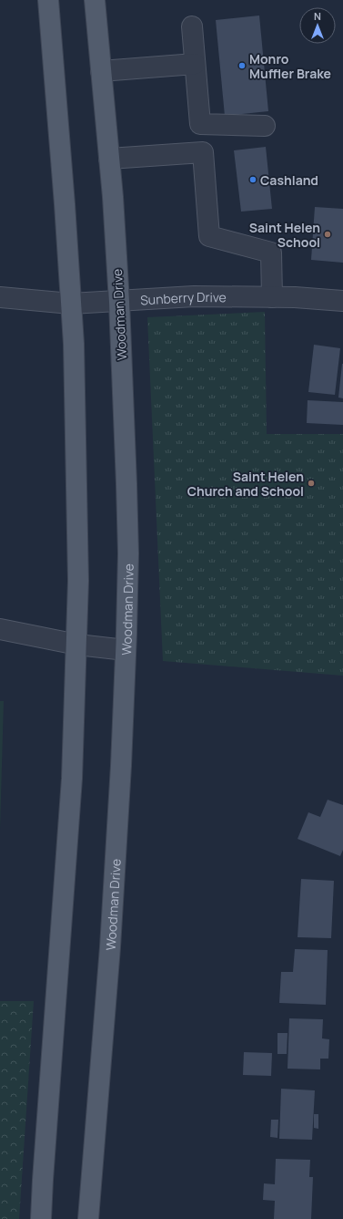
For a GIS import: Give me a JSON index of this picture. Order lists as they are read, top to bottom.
{
  "streets": {
    "main road": ["Woodman Drive"],
    "street": ["Sunberry Drive"]
  },
  "crossings": [
    ["Sunberry Drive", "Woodman Drive"]
  ],
  "places": [
    "Monro Muffler Brake",
    "Cashland",
    "Saint Helen School",
    "Saint Helen Church and School"
  ],
  "north": "top"
}
